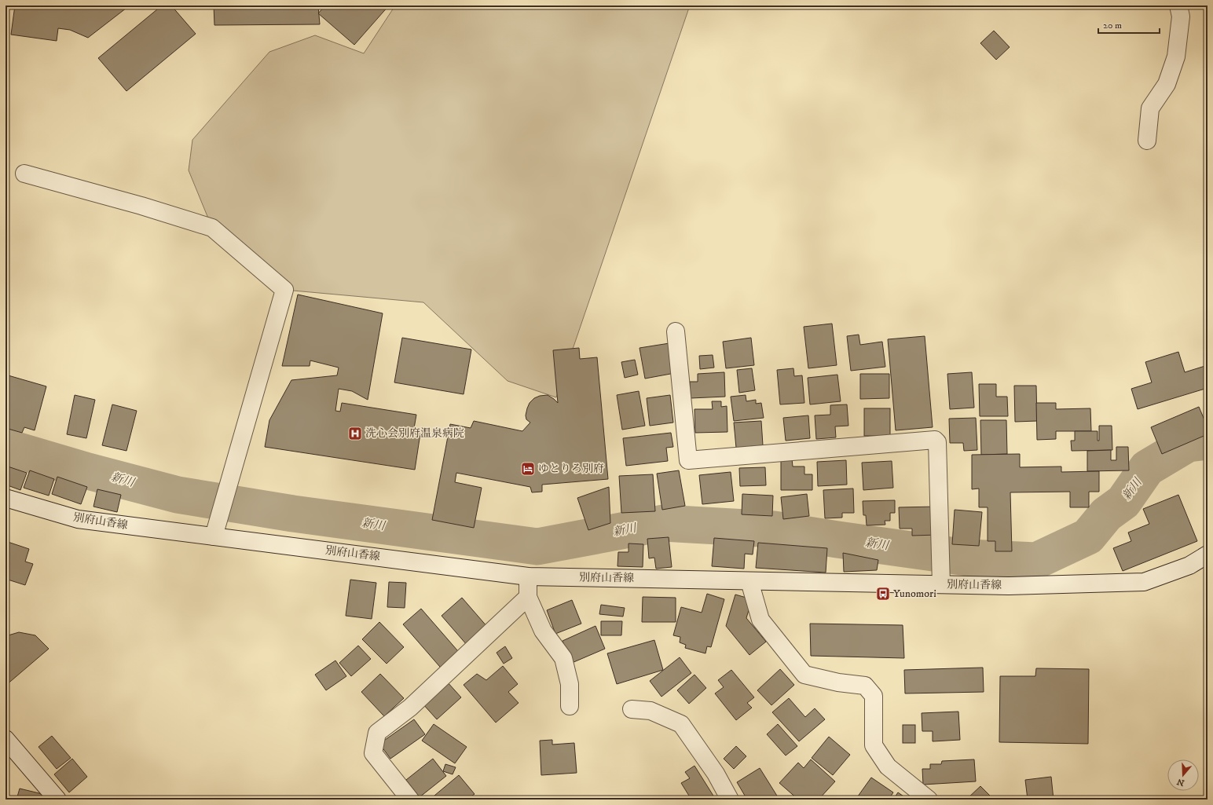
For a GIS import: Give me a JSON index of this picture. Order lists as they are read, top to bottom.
{
  "streets": {
    "street": ["別府山香線"]
  },
  "water": ["新川"],
  "places": {
    "hospital": ["洗心会別府温泉病院"],
    "hotel": ["ゆとりろ別府"],
    "bus stop": ["Yunomori"]
  },
  "scale_bar": "20 m",
  "north": "bottom"
}
